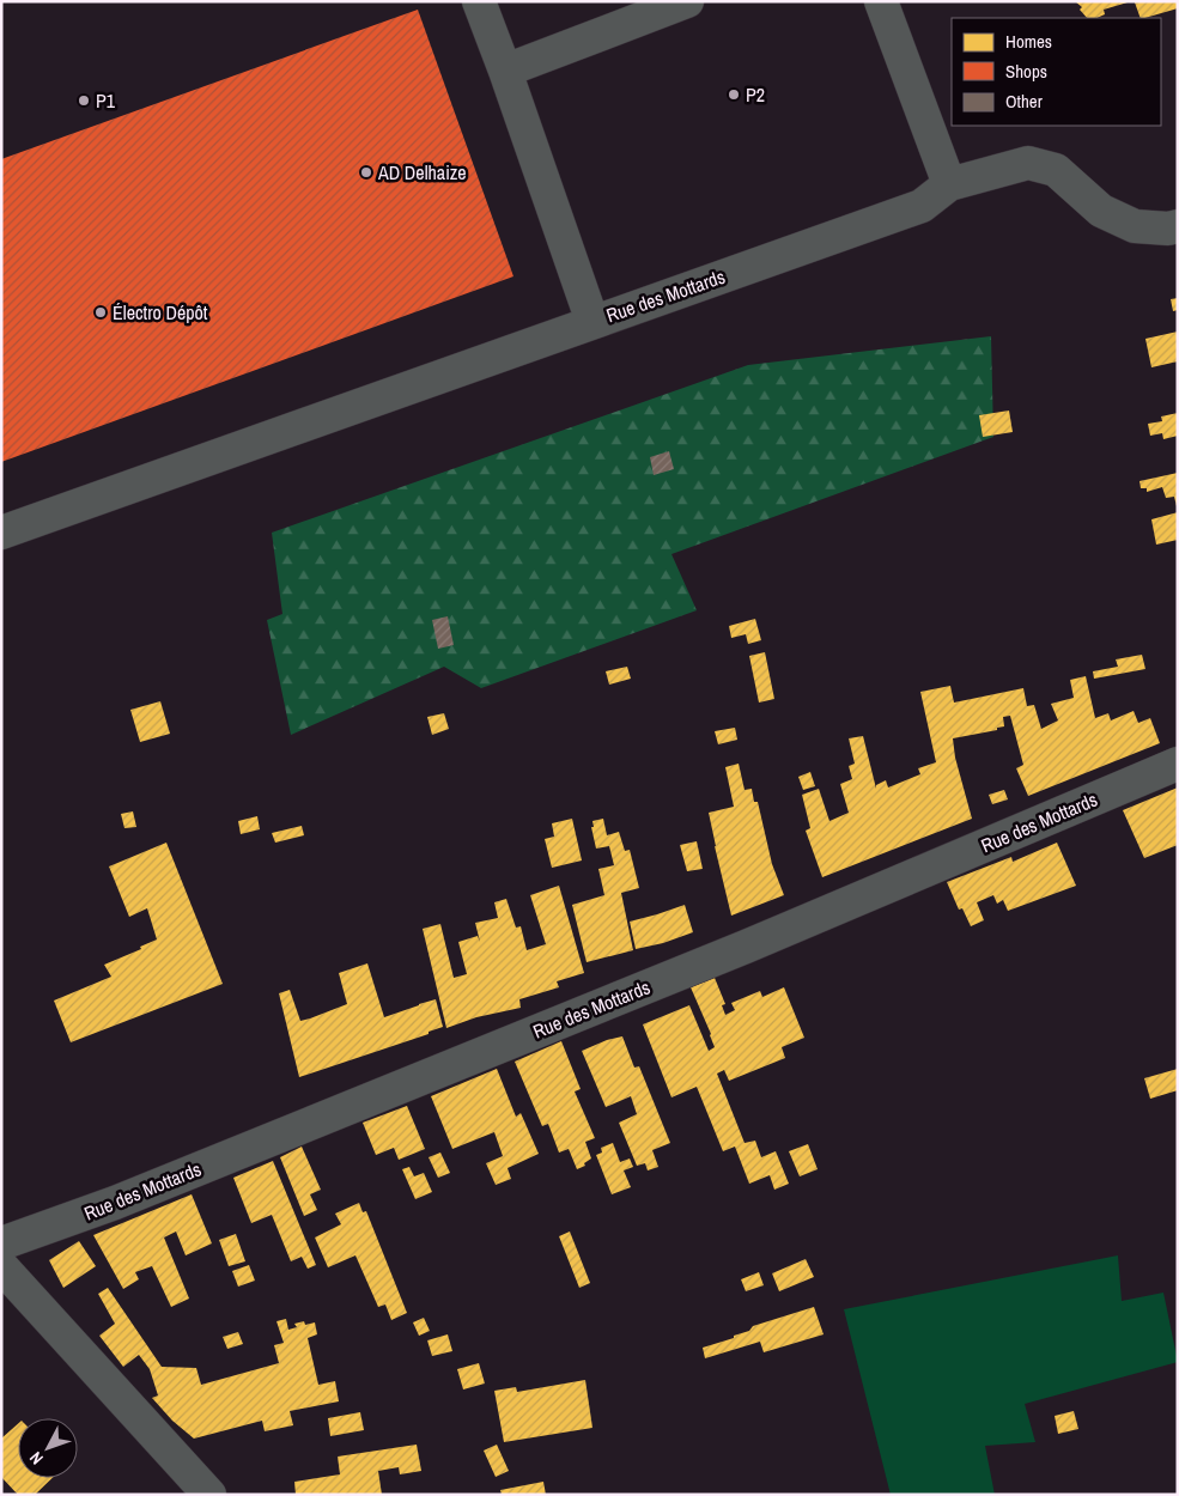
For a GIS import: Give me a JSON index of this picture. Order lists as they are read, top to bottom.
{
  "streets": {
    "street": ["Rue des Mottards"]
  },
  "places": [
    "P2",
    "P1",
    "AD Delhaize",
    "Électro Dépôt"
  ],
  "legend": ["Homes", "Shops", "Other"],
  "north": "bottom left"
}
